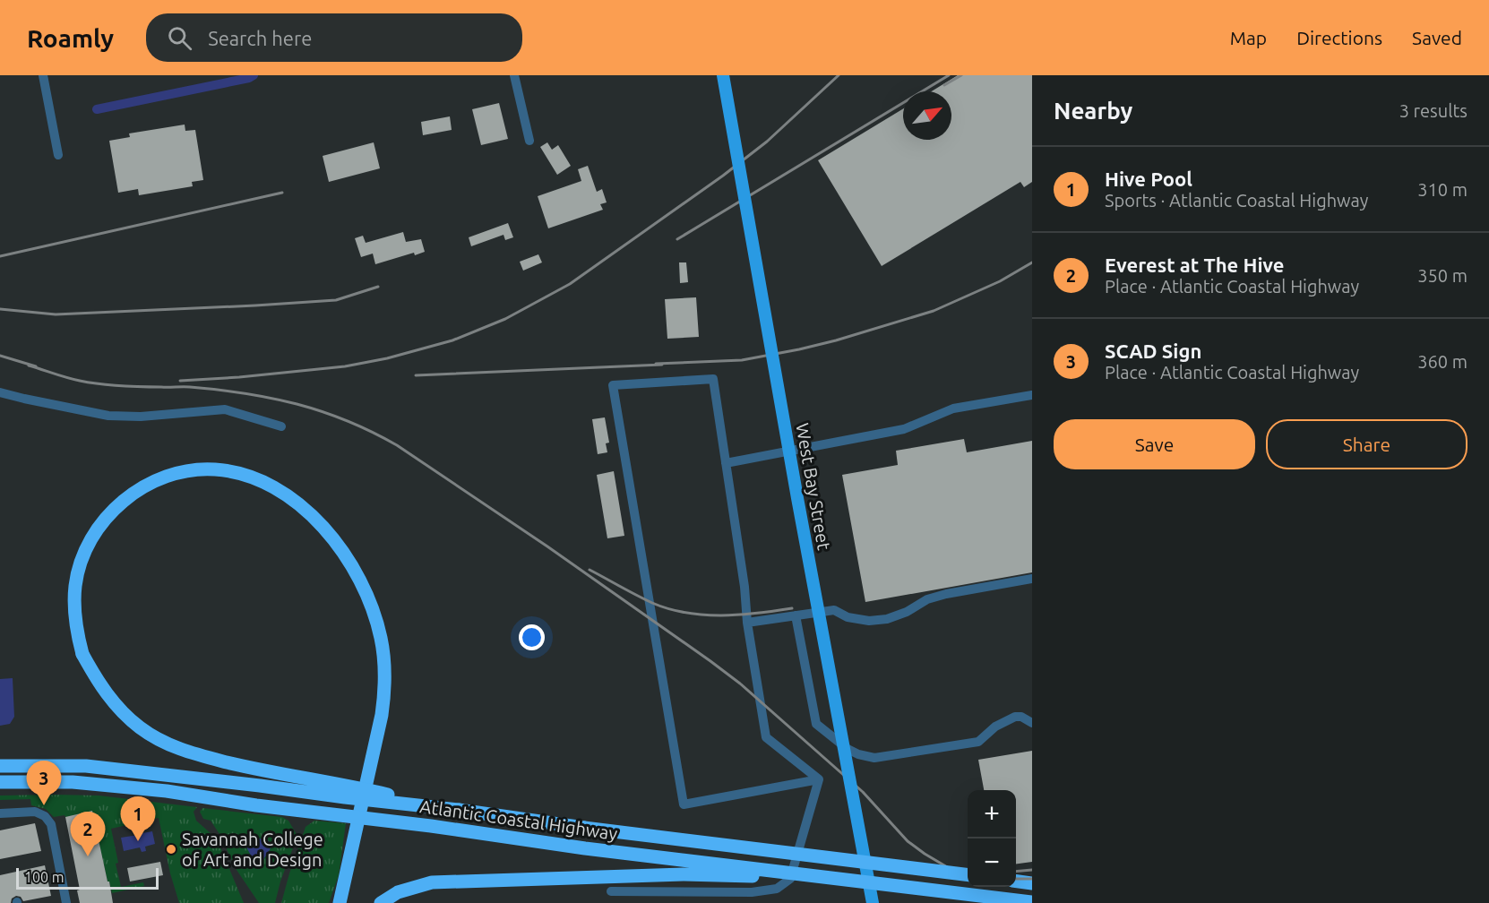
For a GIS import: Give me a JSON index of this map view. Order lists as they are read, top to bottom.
{
  "streets": {
    "highway": ["Atlantic Coastal Highway"],
    "main road": ["West Bay Street"]
  },
  "places": ["Savannah College of Art and Design"],
  "scale_bar": "100 m",
  "north": "top right",
  "page": {
    "header": "Roamly",
    "search": "Search here",
    "nav": ["Map", "Directions", "Saved"],
    "heading": ["Nearby", "3 results"],
    "list": [
      {
        "mark": "1",
        "name": "Hive Pool",
        "note": "Sports · Atlantic Coastal Highway",
        "value": "310 m"
      },
      {
        "mark": "2",
        "name": "Everest at The Hive",
        "note": "Place · Atlantic Coastal Highway",
        "value": "350 m"
      },
      {
        "mark": "3",
        "name": "SCAD Sign",
        "note": "Place · Atlantic Coastal Highway",
        "value": "360 m"
      }
    ],
    "buttons": ["Save", "Share"],
    "pins": ["3", "1", "2"],
    "map_buttons": ["+", "−"],
    "scale": "100 m"
  }
}
